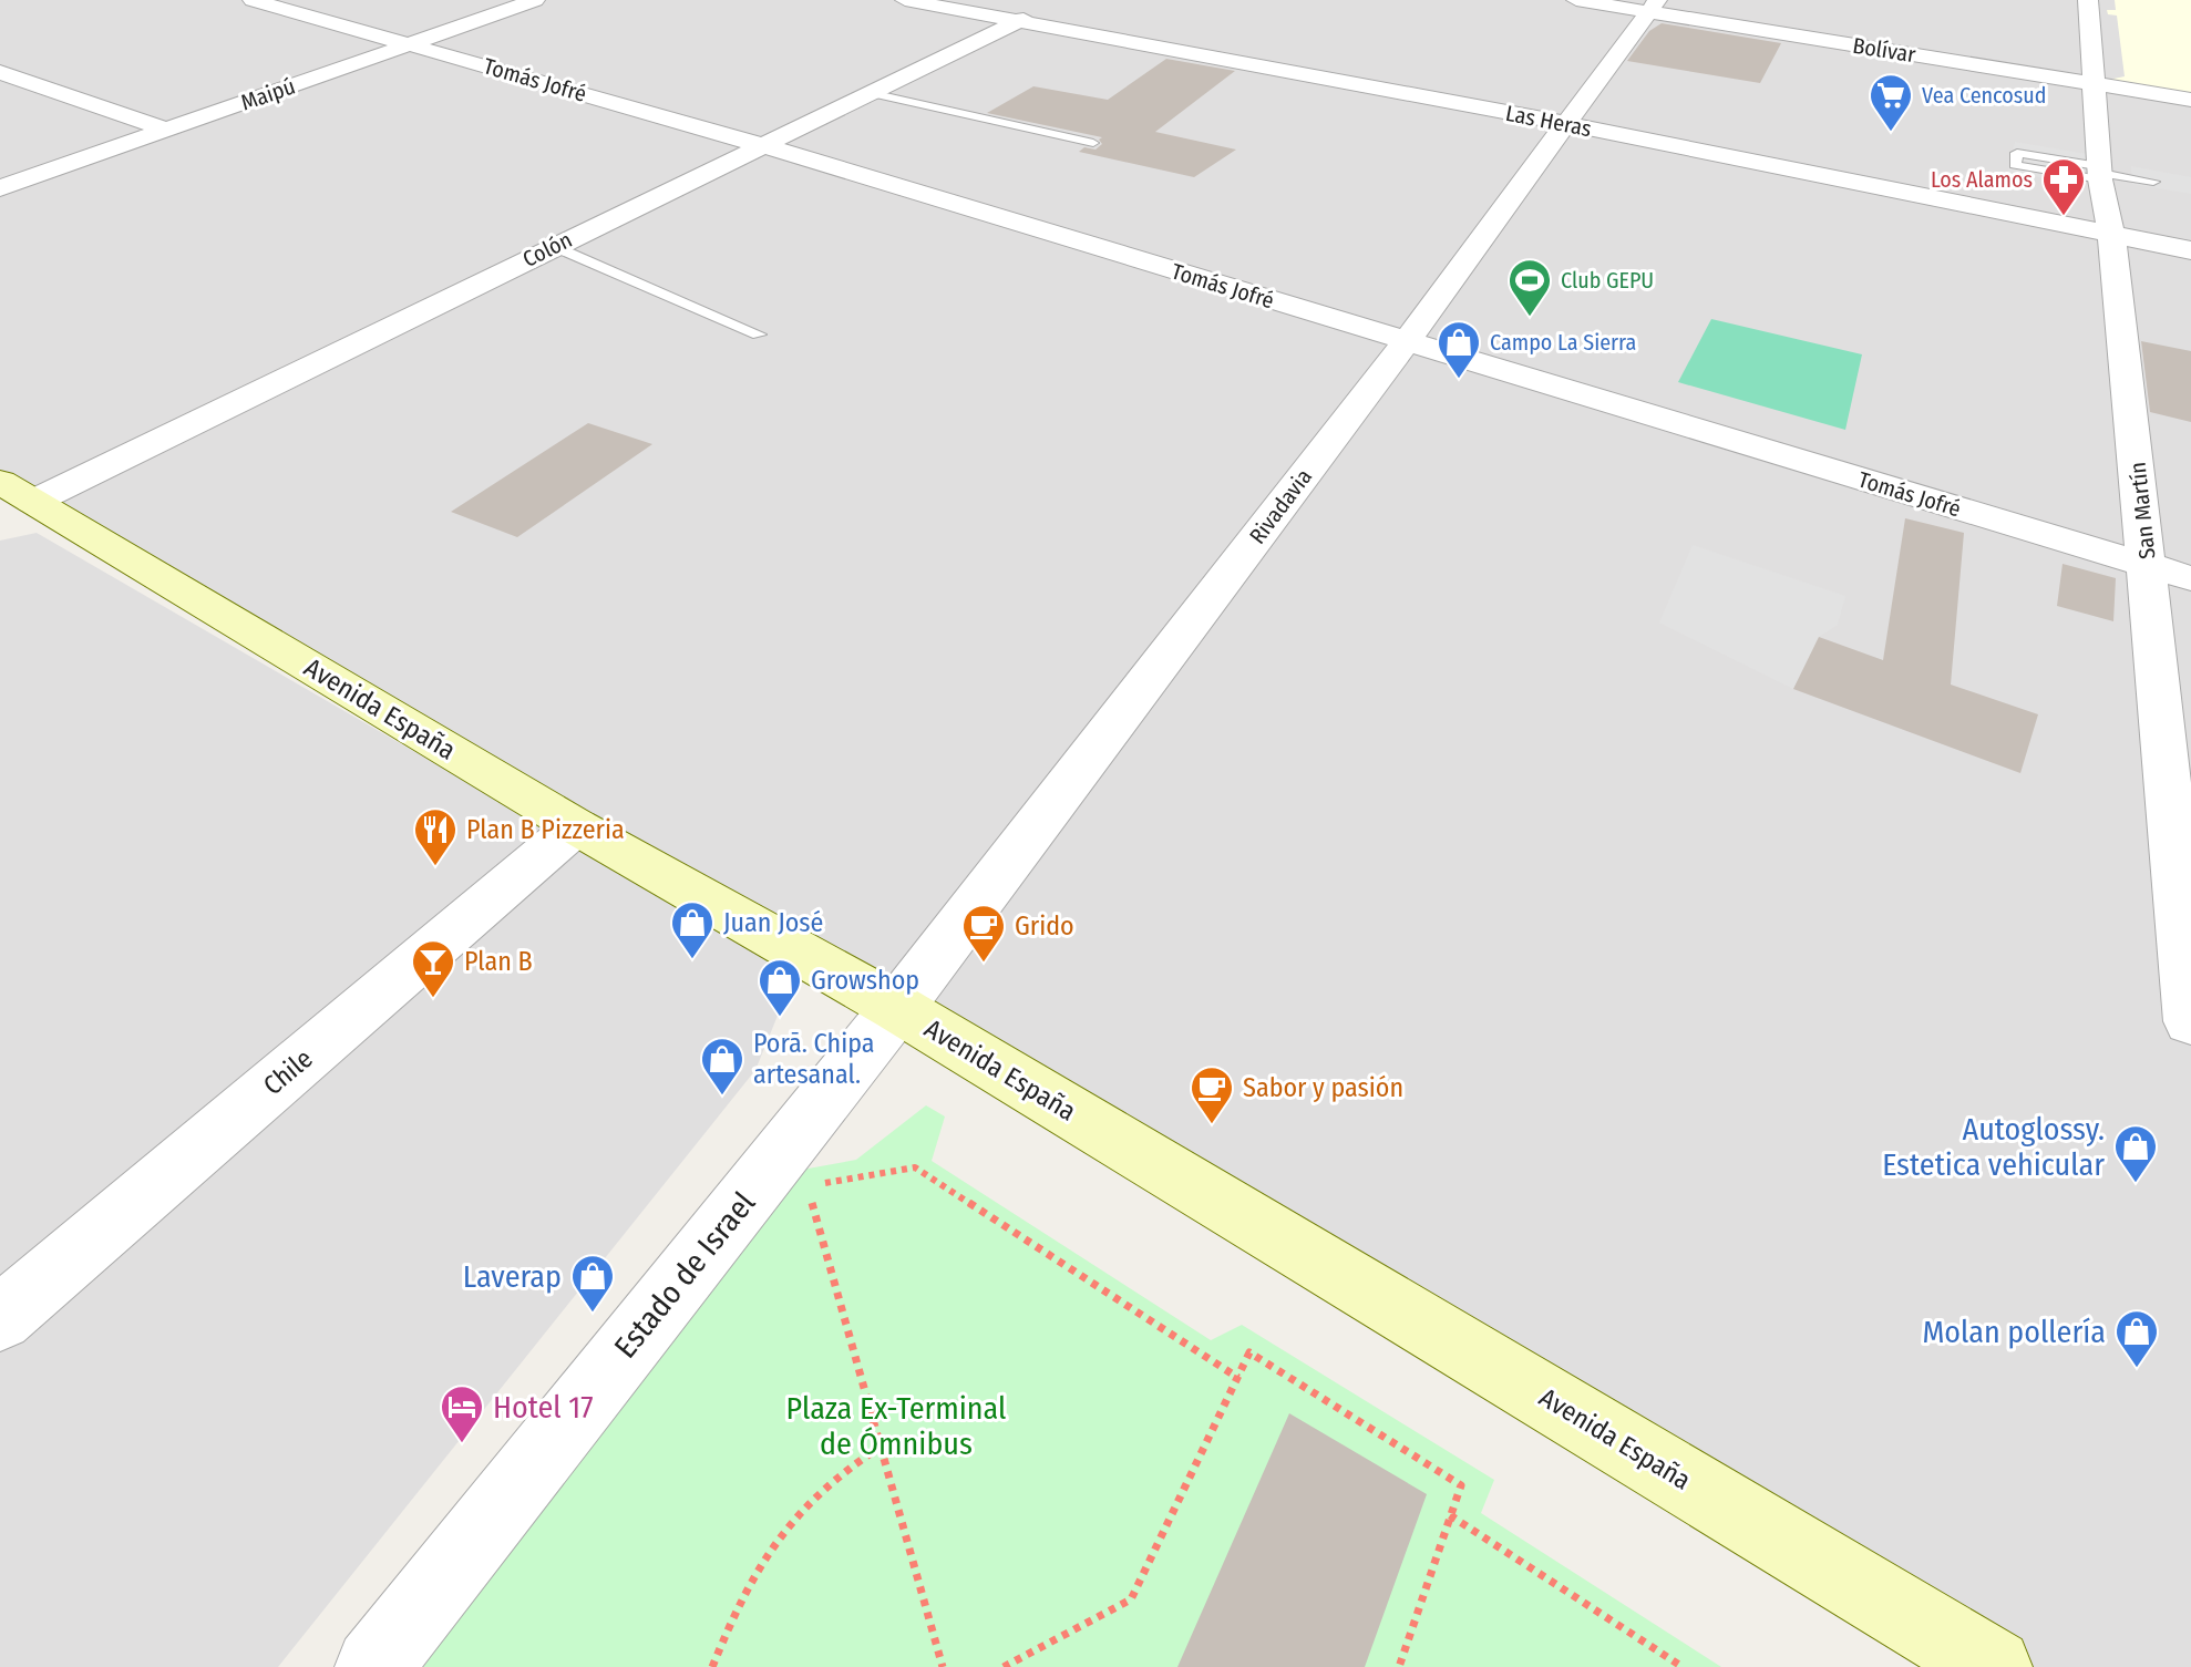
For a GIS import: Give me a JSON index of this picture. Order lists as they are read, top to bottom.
{
  "streets": {
    "main road": ["Avenida España"],
    "street": [
      "Bolívar",
      "Tomás Jofré",
      "Maipú",
      "Las Heras",
      "Colón",
      "Rivadavia",
      "San Martín",
      "Chile",
      "Estado de Israel"
    ]
  },
  "crossings": [
    ["Bolívar", "Rivadavia"],
    ["Bolívar", "San Martín"],
    ["Tomás Jofré", "Maipú"],
    ["Tomás Jofré", "Colón"],
    ["Tomás Jofré", "Rivadavia"],
    ["Tomás Jofré", "San Martín"],
    ["Las Heras", "Colón"],
    ["Las Heras", "Rivadavia"],
    ["Las Heras", "San Martín"],
    ["Colón", "Avenida España"],
    ["Rivadavia", "Avenida España"],
    ["Rivadavia", "Estado de Israel"],
    ["Avenida España", "Chile"],
    ["Avenida España", "Estado de Israel"]
  ],
  "parks": ["Plaza Ex-Terminal de Ómnibus"],
  "places": {
    "supermarket": ["Vea Cencosud"],
    "pharmacy": ["Los Alamos"],
    "sports": ["Club GEPU"],
    "shop": [
      "Campo La Sierra",
      "Juan José",
      "Growshop",
      "Porā. Chipa artesanal.",
      "Autoglossy. Estetica vehicular",
      "Laverap",
      "Molan pollería"
    ],
    "restaurant": ["Plan B Pizzeria"],
    "cafe": ["Grido", "Sabor y pasión"],
    "bar": ["Plan B"],
    "hotel": ["Hotel 17"]
  }
}
